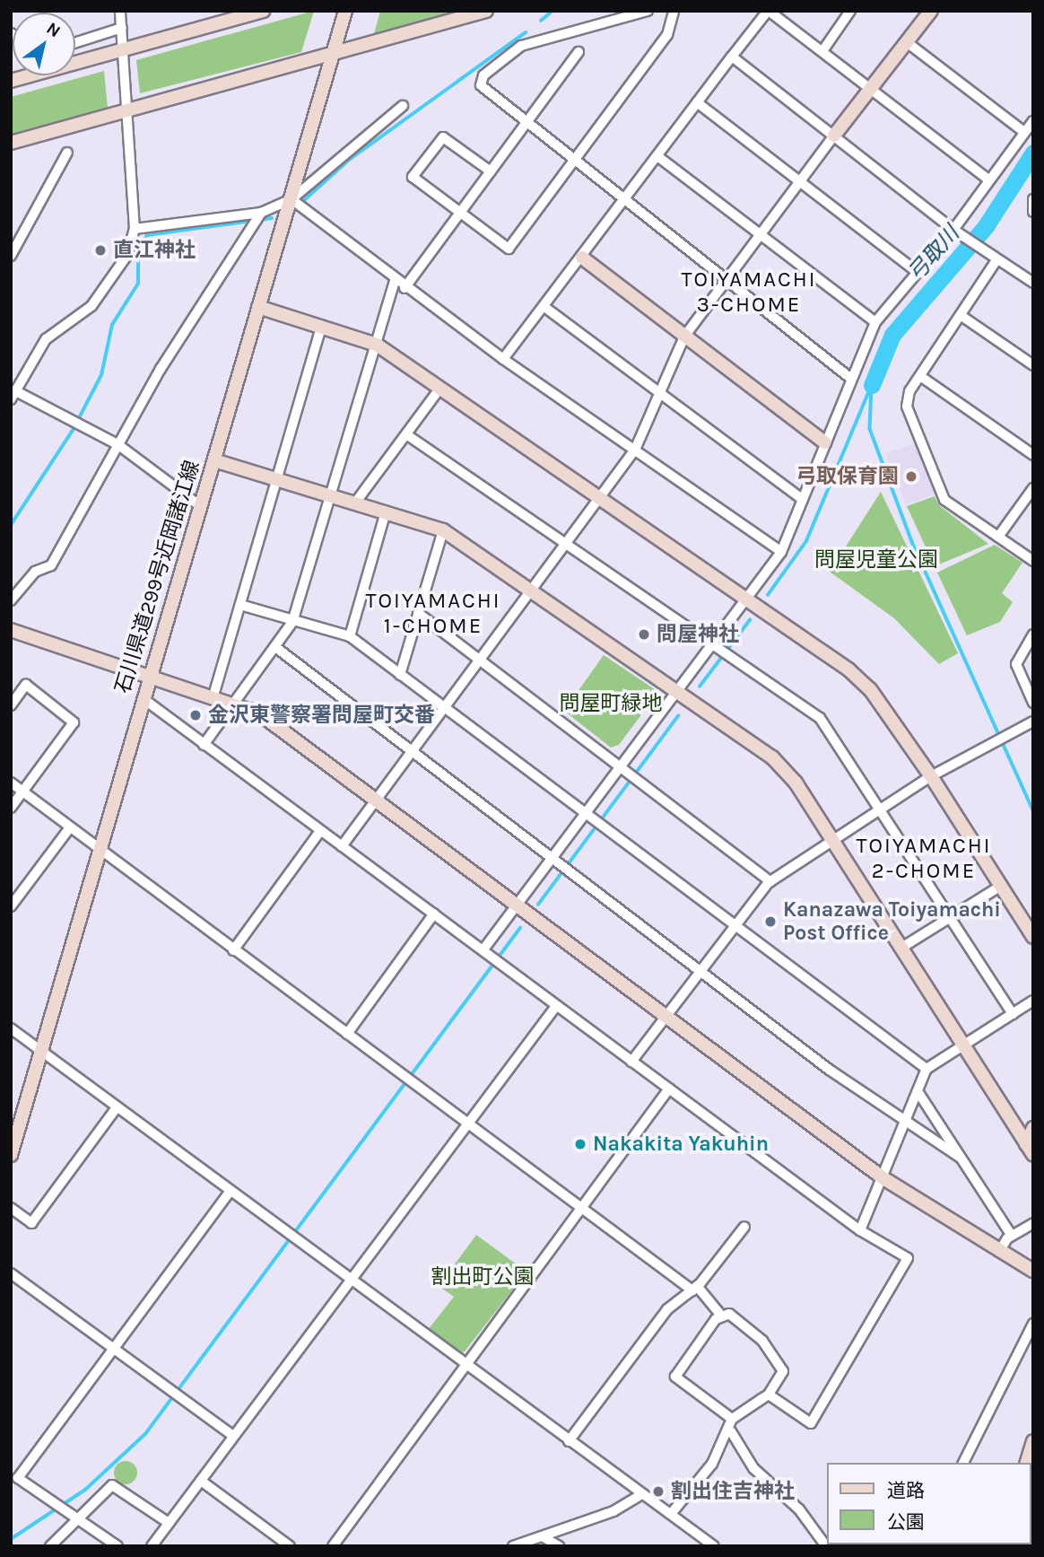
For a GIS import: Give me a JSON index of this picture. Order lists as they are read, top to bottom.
{
  "streets": {
    "street": ["石川県道299号近岡諸江線"]
  },
  "districts": ["TOIYAMACHI 3-CHOME", "TOIYAMACHI 1-CHOME", "TOIYAMACHI 2-CHOME"],
  "water": ["弓取川"],
  "parks": ["問屋児童公園", "問屋町緑地", "割出町公園"],
  "places": [
    "直江神社",
    "弓取保育園",
    "問屋神社",
    "金沢東警察署問屋町交番",
    "Kanazawa Toiyamachi Post Office",
    "Nakakita Yakuhin",
    "割出住吉神社"
  ],
  "legend": ["道路", "公園"],
  "north": "top right"
}
